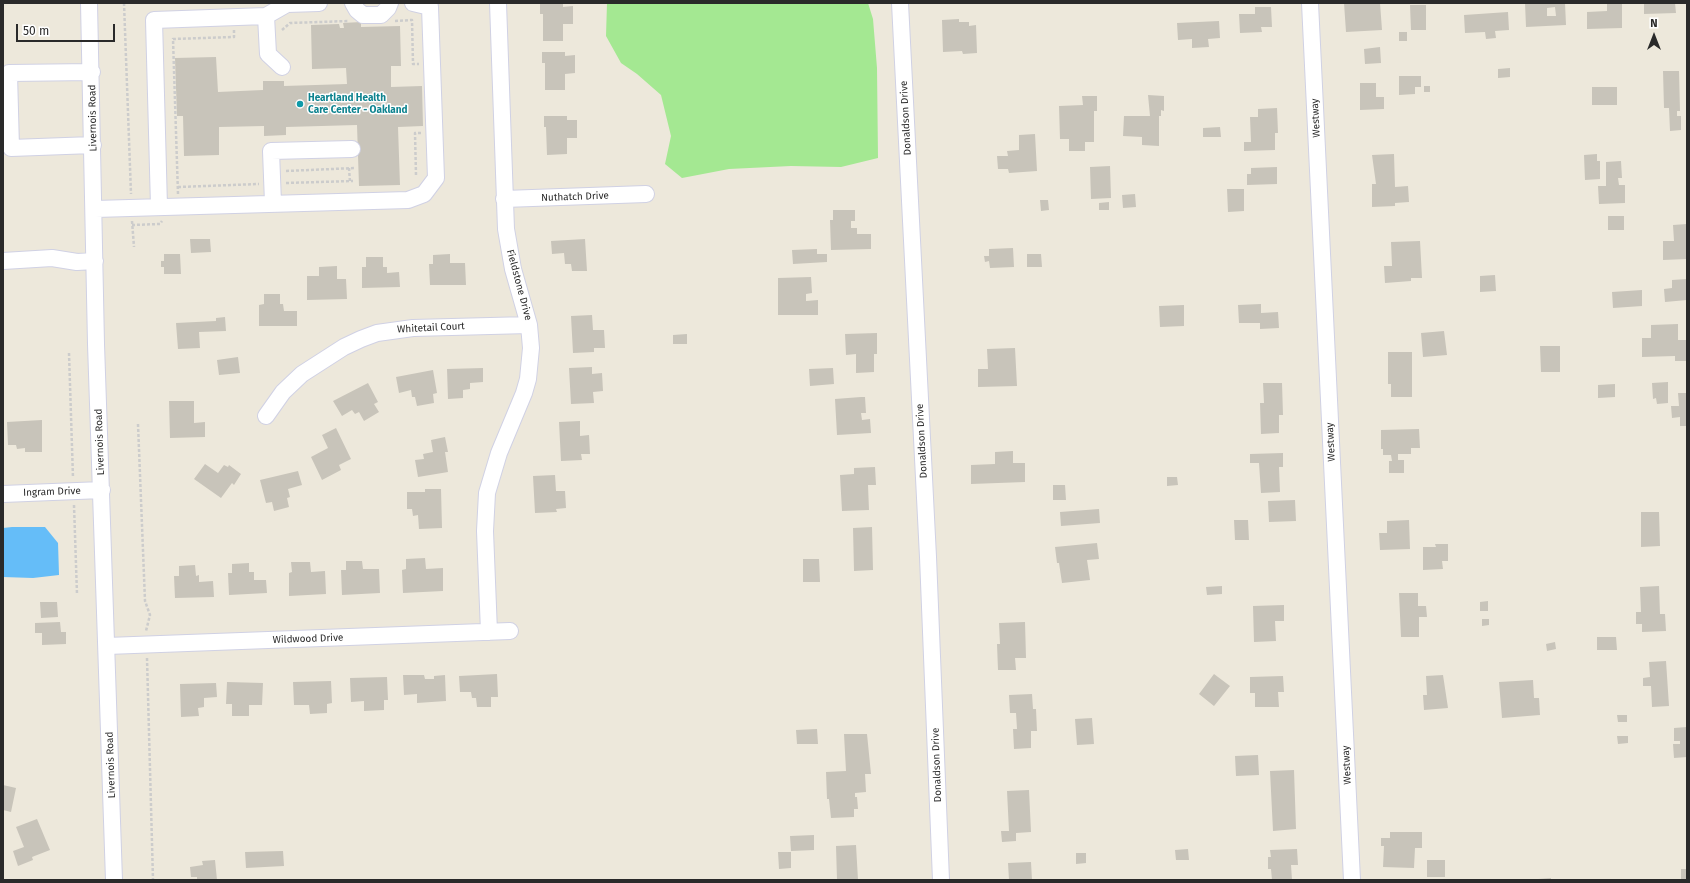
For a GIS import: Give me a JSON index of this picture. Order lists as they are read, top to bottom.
{
  "streets": {
    "street": [
      "Livernois Road",
      "Donaldson Drive",
      "Westway",
      "Nuthatch Drive",
      "Fieldstone Drive",
      "Whitetail Court",
      "Ingram Drive",
      "Wildwood Drive"
    ]
  },
  "crossings": [
    ["Livernois Road", "Ingram Drive"],
    ["Livernois Road", "Wildwood Drive"],
    ["Nuthatch Drive", "Fieldstone Drive"],
    ["Fieldstone Drive", "Whitetail Court"],
    ["Fieldstone Drive", "Wildwood Drive"]
  ],
  "places": ["Heartland Health Care Center - Oakland"],
  "scale_bar": "50 m",
  "north": "top"
}
